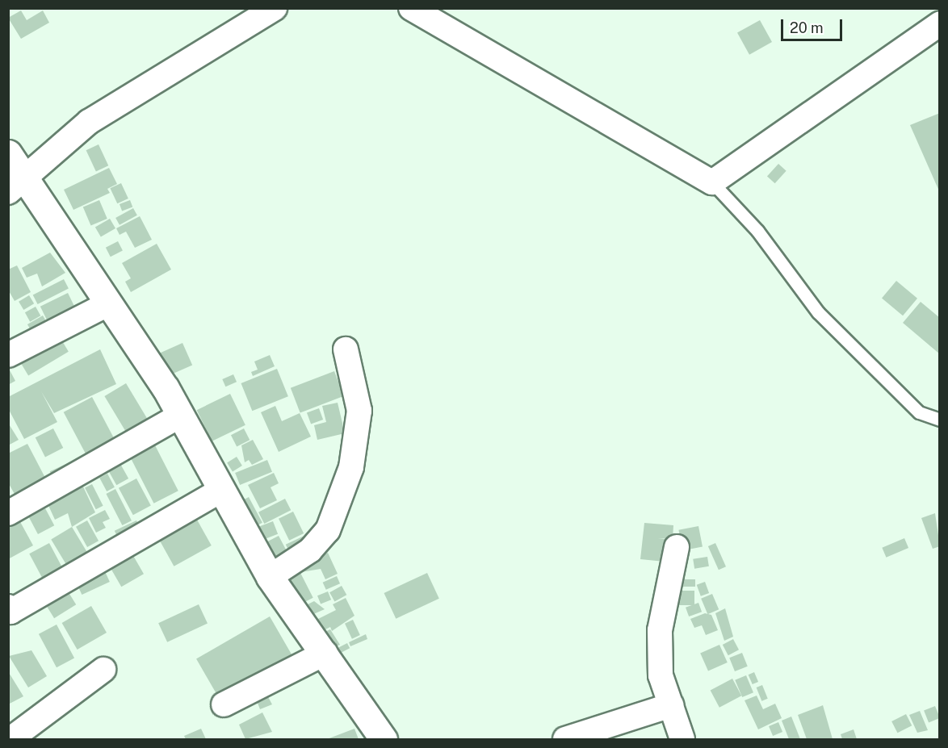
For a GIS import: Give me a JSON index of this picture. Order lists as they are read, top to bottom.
{
  "scale_bar": "20 m"
}
